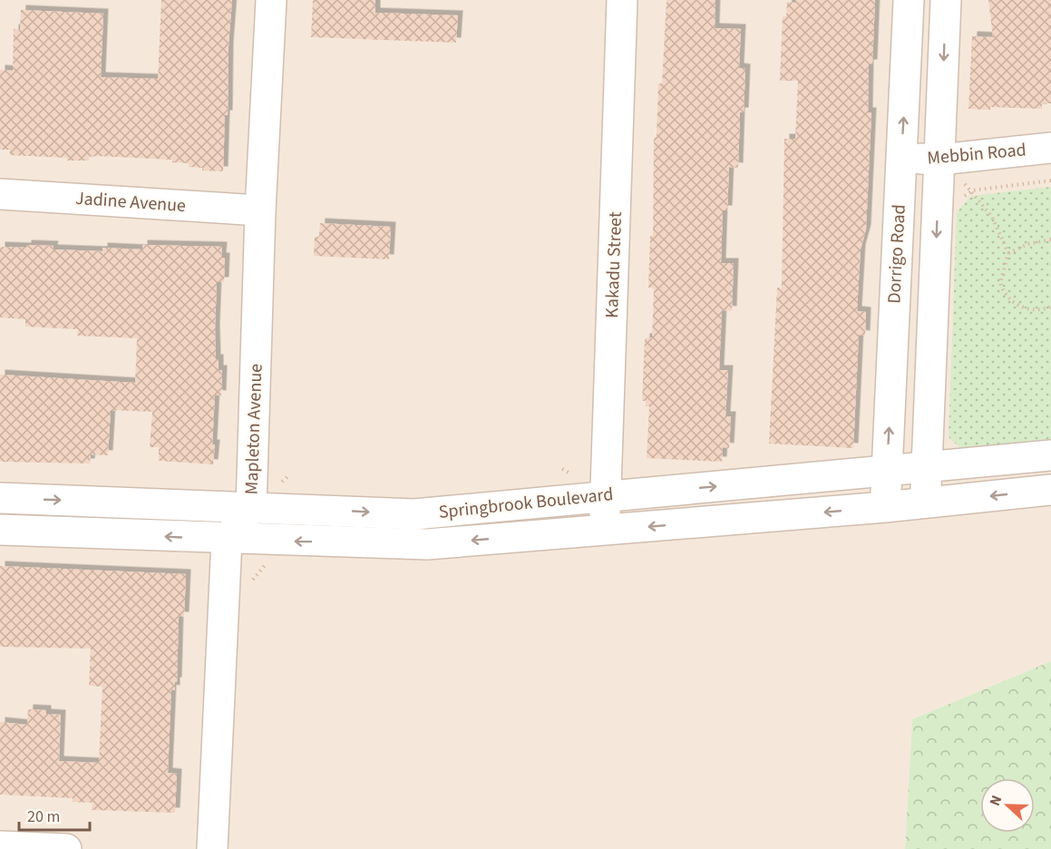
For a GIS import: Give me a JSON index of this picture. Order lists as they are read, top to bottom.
{
  "streets": {
    "street": [
      "Mebbin Road",
      "Jadine Avenue",
      "Dorrigo Road",
      "Kakadu Street",
      "Mapleton Avenue",
      "Springbrook Boulevard"
    ]
  },
  "crossings": [
    ["Mebbin Road", "Dorrigo Road"],
    ["Jadine Avenue", "Mapleton Avenue"],
    ["Dorrigo Road", "Springbrook Boulevard"],
    ["Kakadu Street", "Springbrook Boulevard"],
    ["Mapleton Avenue", "Springbrook Boulevard"]
  ],
  "scale_bar": "20 m",
  "north": "left"
}
